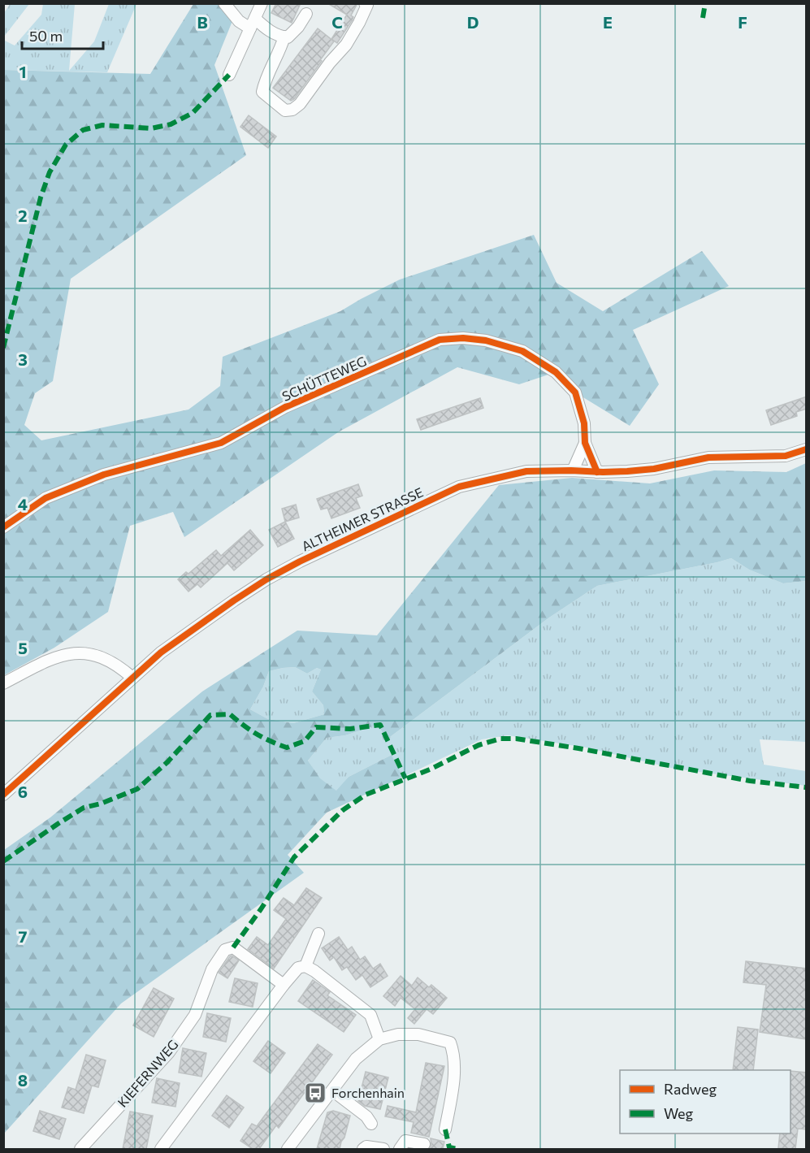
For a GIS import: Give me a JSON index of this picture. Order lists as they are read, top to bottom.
{
  "streets": {
    "street": ["SCHÜTTEWEG", "ALTHEIMER STRASSE", "KIEFERNWEG"]
  },
  "crossings": [
    ["SCHÜTTEWEG", "ALTHEIMER STRASSE"]
  ],
  "places": {
    "bus stop": ["Forchenhain"]
  },
  "legend": ["Radweg", "Weg"],
  "scale_bar": "50 m",
  "grid": {
    "columns": [
      "B",
      "C",
      "D",
      "E",
      "F"
    ],
    "rows": [
      "1",
      "2",
      "3",
      "4",
      "5",
      "6",
      "7",
      "8"
    ]
  }
}
